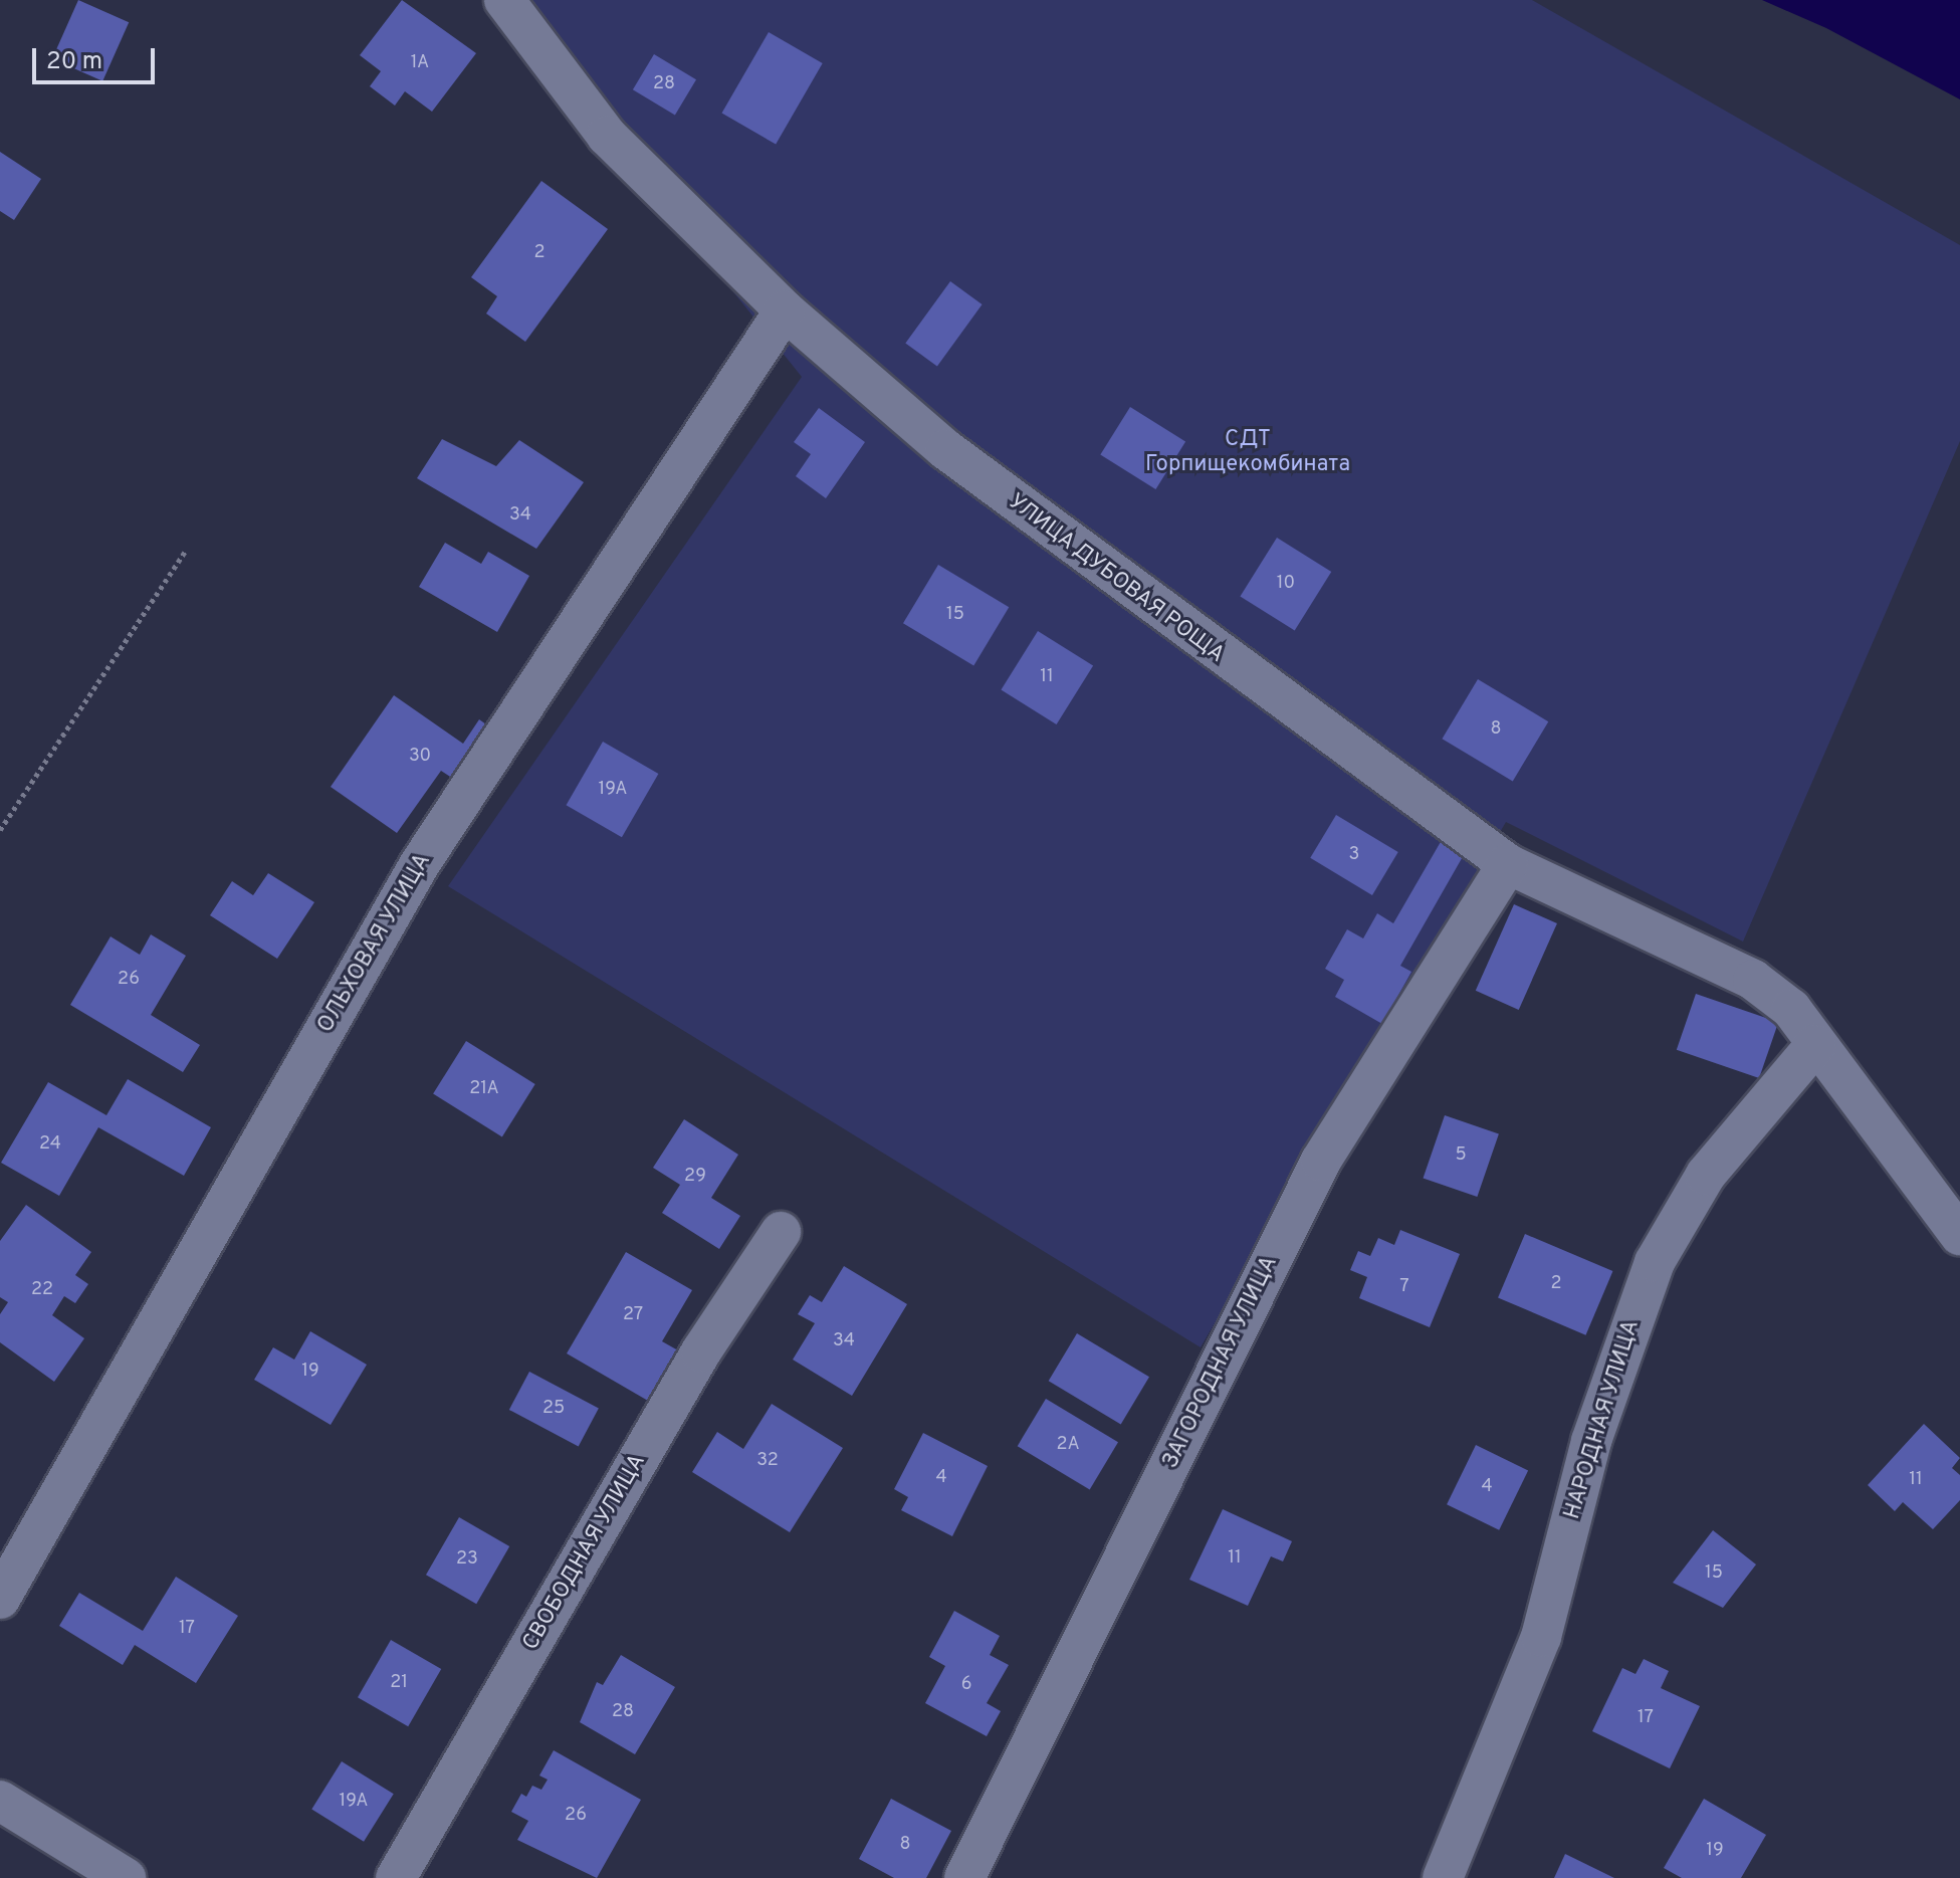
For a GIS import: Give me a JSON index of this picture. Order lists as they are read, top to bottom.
{
  "streets": {
    "street": [
      "УЛИЦА ДУБОВАЯ РОЩА",
      "ОЛЬХОВАЯ УЛИЦА",
      "ЗАГОРОДНАЯ УЛИЦА",
      "НАРОДНАЯ УЛИЦА",
      "СВОБОДНАЯ УЛИЦА"
    ]
  },
  "crossings": [
    ["УЛИЦА ДУБОВАЯ РОЩА", "ОЛЬХОВАЯ УЛИЦА"],
    ["УЛИЦА ДУБОВАЯ РОЩА", "ЗАГОРОДНАЯ УЛИЦА"],
    ["УЛИЦА ДУБОВАЯ РОЩА", "НАРОДНАЯ УЛИЦА"]
  ],
  "parks": ["СДТ Горпищекомбината"],
  "house_numbers": [
    "1А",
    "28",
    "2",
    "34",
    "10",
    "15",
    "11",
    "8",
    "30",
    "19А",
    "3",
    "26",
    "21А",
    "24",
    "5",
    "29",
    "2",
    "7",
    "22",
    "27",
    "34",
    "19",
    "25",
    "2А",
    "32",
    "4",
    "11",
    "4",
    "11",
    "23",
    "15",
    "17",
    "21",
    "6",
    "28",
    "17",
    "19А",
    "26",
    "8",
    "19"
  ],
  "scale_bar": "20 m"
}
